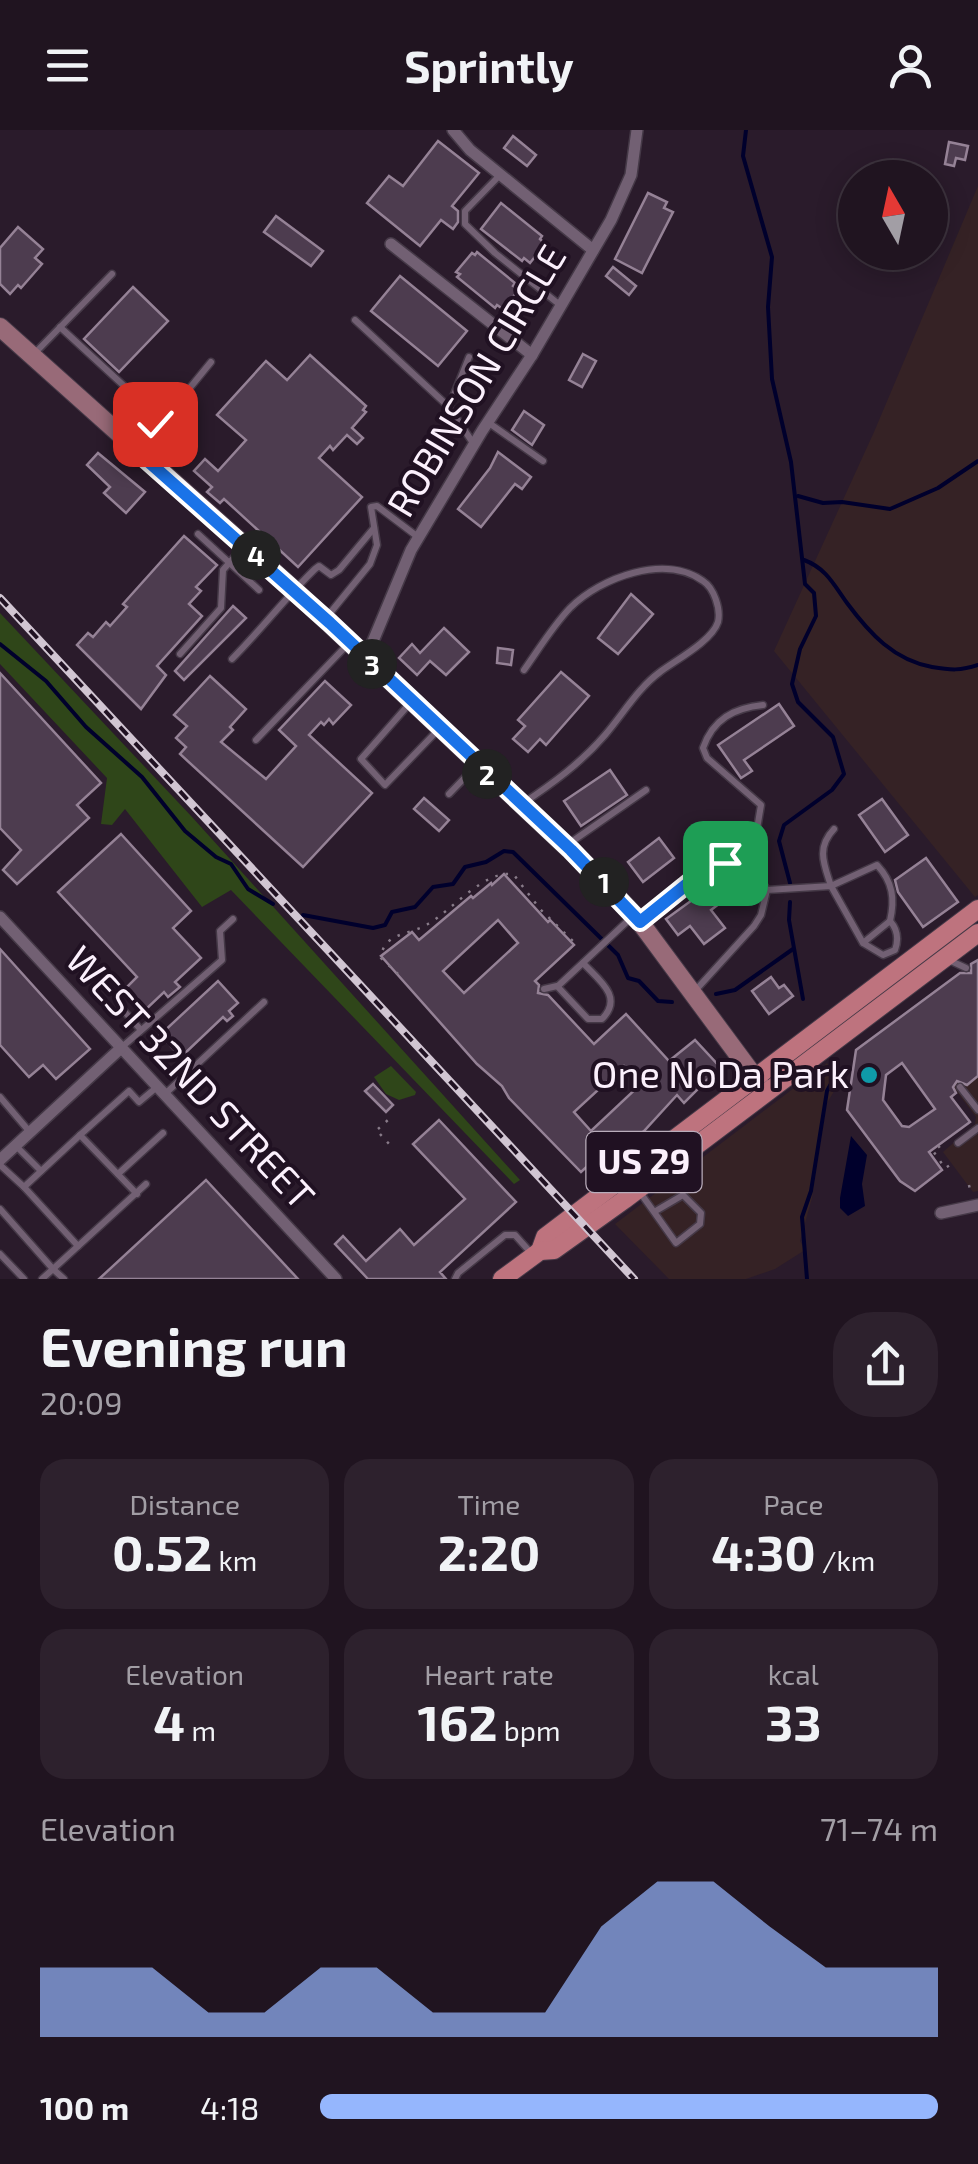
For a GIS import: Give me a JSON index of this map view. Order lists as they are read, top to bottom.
{
  "streets": {
    "main road": ["US 29"],
    "street": ["ROBINSON CIRCLE", "WEST 32ND STREET"]
  },
  "places": ["One NoDa Park"],
  "north": "top",
  "page": {
    "header": "Sprintly",
    "pins": [
      "4",
      "3",
      "2",
      "1"
    ],
    "heading": ["Evening run", "20:09"],
    "stats": [
      ["Distance", "0.52 km"],
      ["Time", "2:20"],
      ["Pace", "4:30 /km"],
      ["Elevation", "4 m"],
      ["Heart rate", "162 bpm"],
      ["kcal", "33"]
    ],
    "chart": ["Elevation", "71–74 m"],
    "list": [
      {
        "name": "100 m",
        "note": "4:18"
      }
    ]
  }
}
